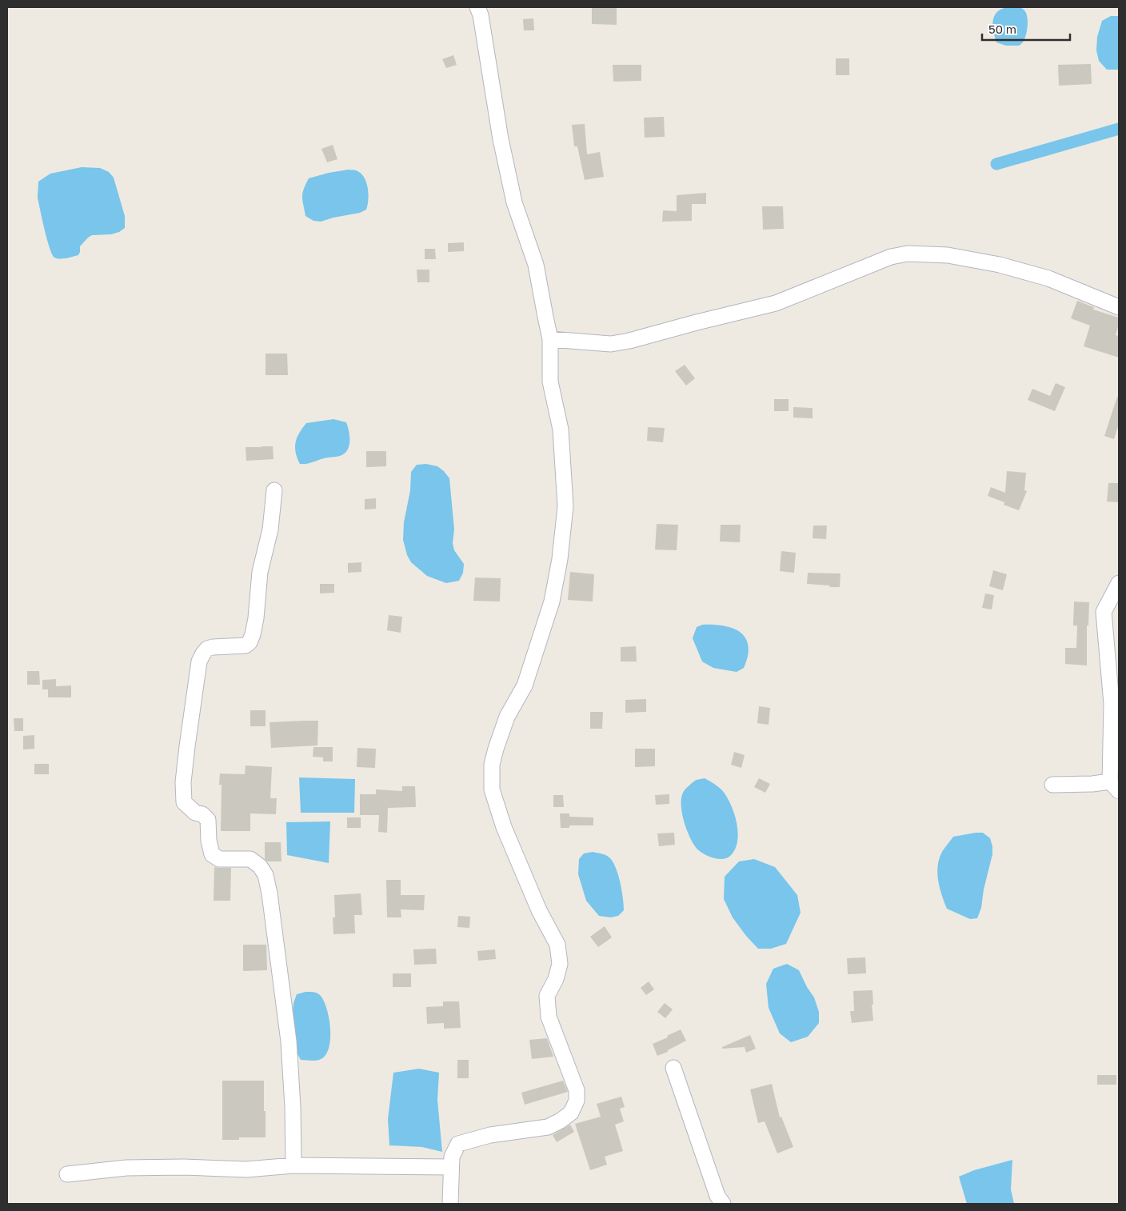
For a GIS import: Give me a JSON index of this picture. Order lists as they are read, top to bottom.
{
  "scale_bar": "50 m"
}
